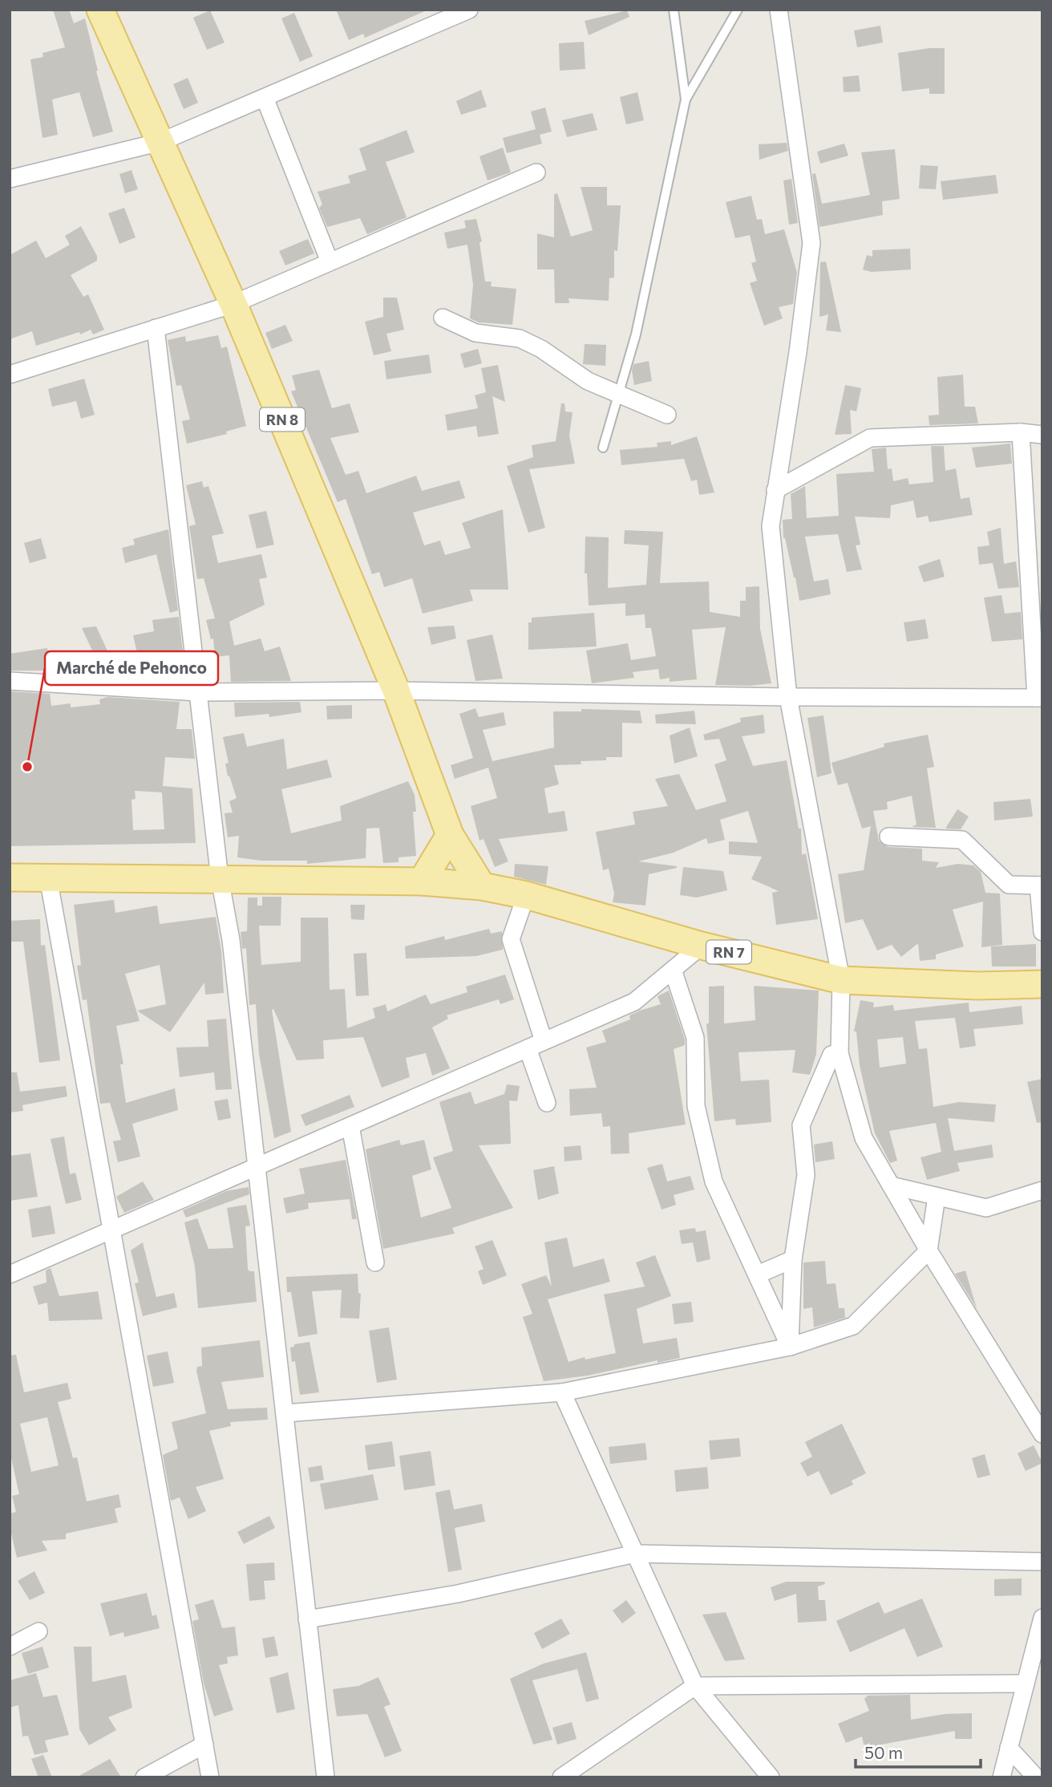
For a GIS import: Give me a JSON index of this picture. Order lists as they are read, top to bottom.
{
  "streets": {
    "main road": ["RN 8", "RN 7"]
  },
  "crossings": [
    ["RN 8", "RN 7"]
  ],
  "places": ["Marché de Pehonco"],
  "scale_bar": "50 m"
}
